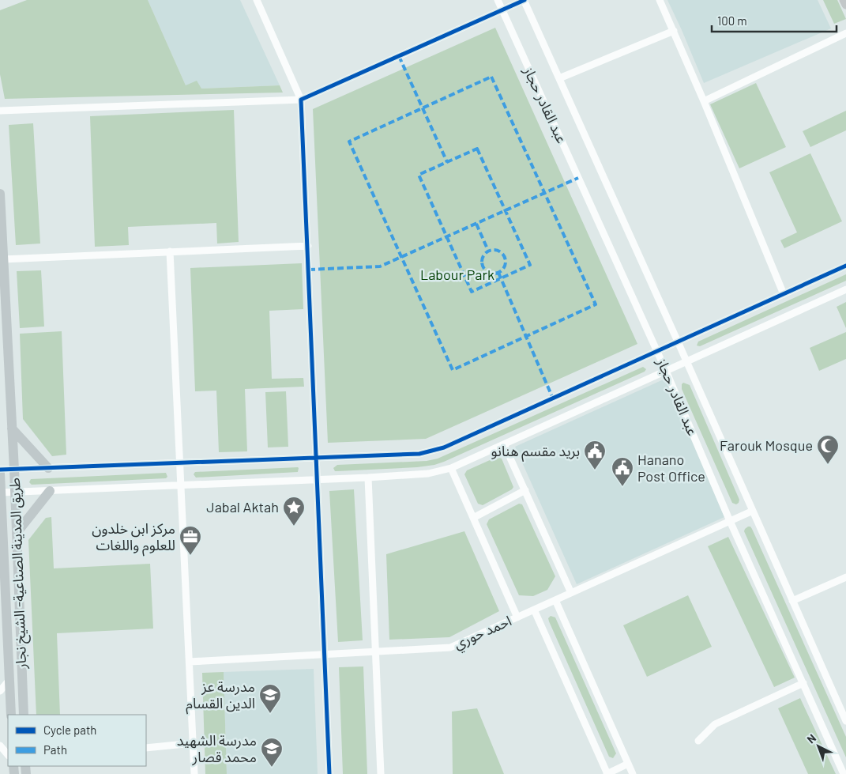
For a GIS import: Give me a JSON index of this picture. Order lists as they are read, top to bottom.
{
  "streets": {
    "main road": ["طريق المدينة الصناعية- الشيخ نجار"],
    "street": ["عبد القادر حجاز", "احمد حوري"]
  },
  "crossings": [
    ["عبد القادر حجاز", "احمد حوري"]
  ],
  "parks": ["Labour Park"],
  "places": {
    "mosque": ["Farouk Mosque"],
    "public building": ["بريد مقسم هنانو", "Hanano Post Office"],
    "place": ["Jabal Aktah"],
    "office": ["مركز ابن خلدون للعلوم واللغات"],
    "school or university": ["مدرسة عز الدين القسام", "مدرسة الشهيد محمد قصار"]
  },
  "legend": ["Cycle path", "Path"],
  "scale_bar": "100 m",
  "north": "top left"
}
